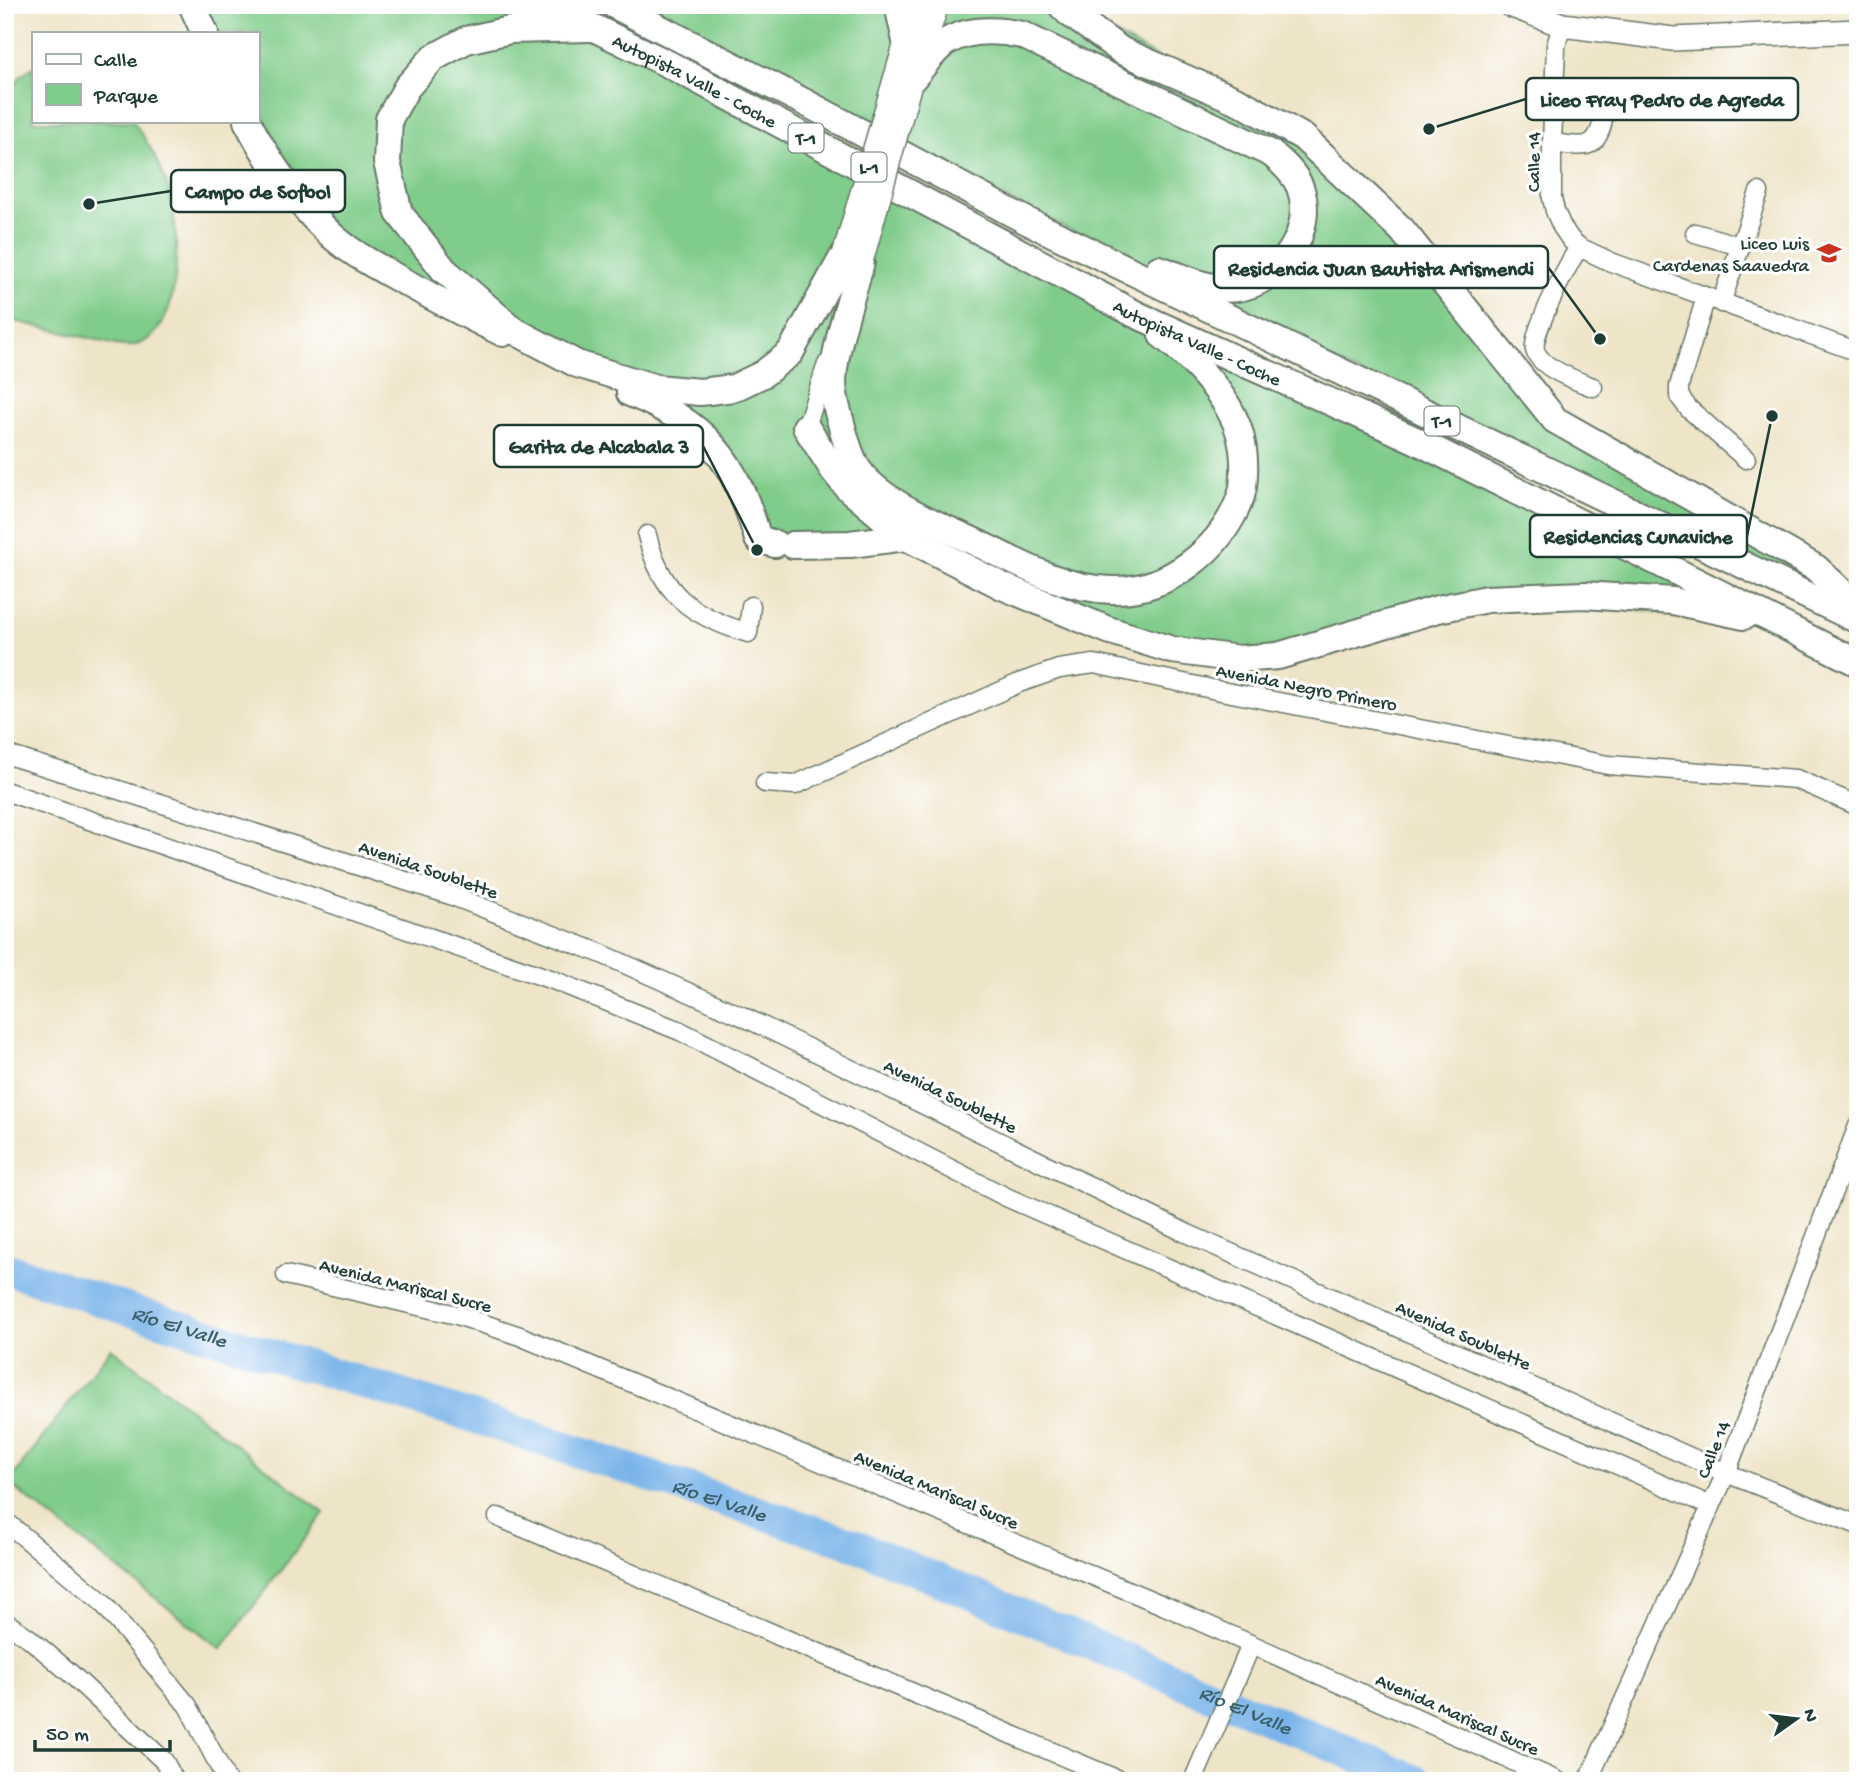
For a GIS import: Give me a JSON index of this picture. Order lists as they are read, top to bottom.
{
  "streets": {
    "highway": ["Autopista Valle - Coche", "T-1"],
    "main road": ["L-1"],
    "street": [
      "Calle 14",
      "Avenida Negro Primero",
      "Avenida Soublette",
      "Avenida Mariscal Sucre"
    ]
  },
  "crossings": [
    ["Calle 14", "Avenida Soublette"]
  ],
  "water": ["Río El Valle"],
  "places": {
    "other": [
      "Liceo Fray Pedro de Agreda",
      "Campo de Sofbol",
      "Residencia Juan Bautista Arismendi",
      "Residencias Cunaviche",
      "Garita de Alcabala 3"
    ],
    "school or university": ["Liceo Luis Cardenas Saavedra"]
  },
  "legend": ["Calle", "Parque"],
  "scale_bar": "50 m",
  "north": "right"
}
